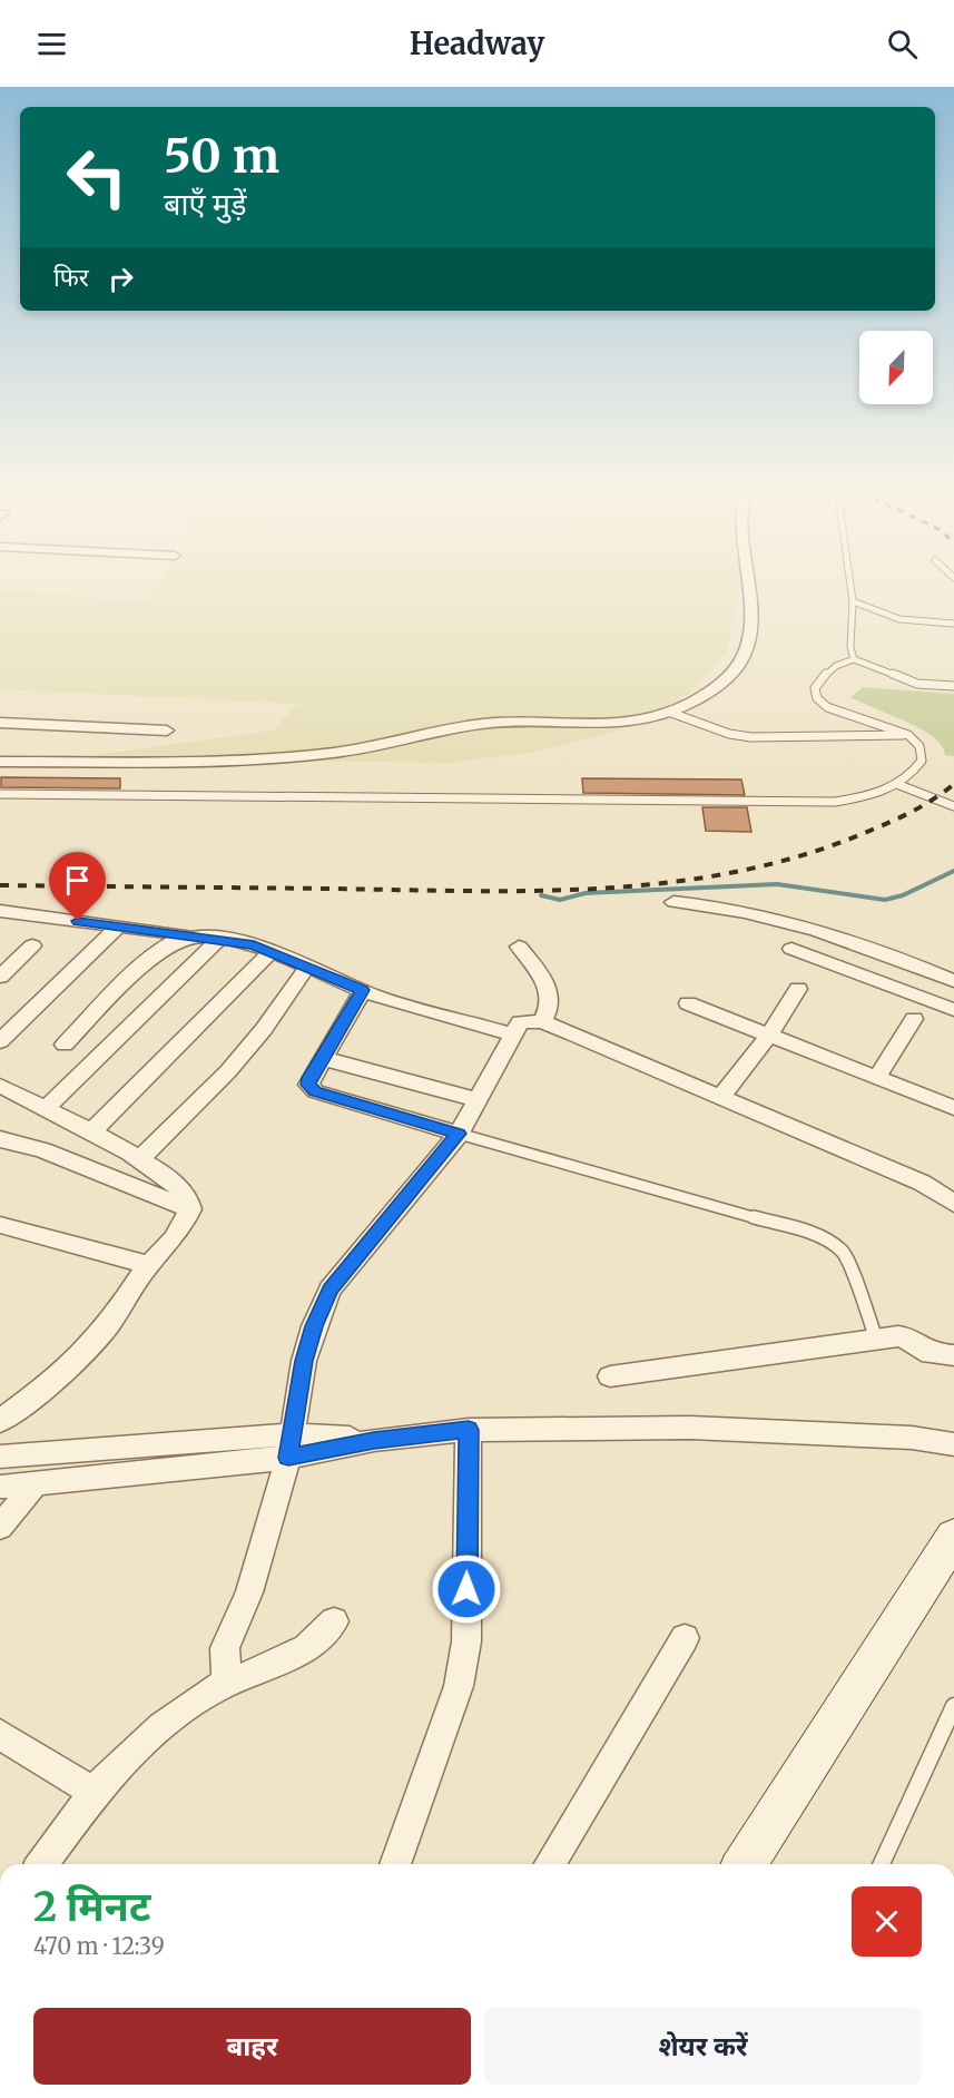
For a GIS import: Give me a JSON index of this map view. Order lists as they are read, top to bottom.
{
  "north": "bottom left",
  "page": {
    "header": "Headway",
    "turn": ["50 m", "बाएँ मुड़ें"],
    "then": "फिर",
    "heading": ["2 मिनट", "470 m · 12:39"],
    "buttons": ["बाहर", "शेयर करें"]
  }
}
